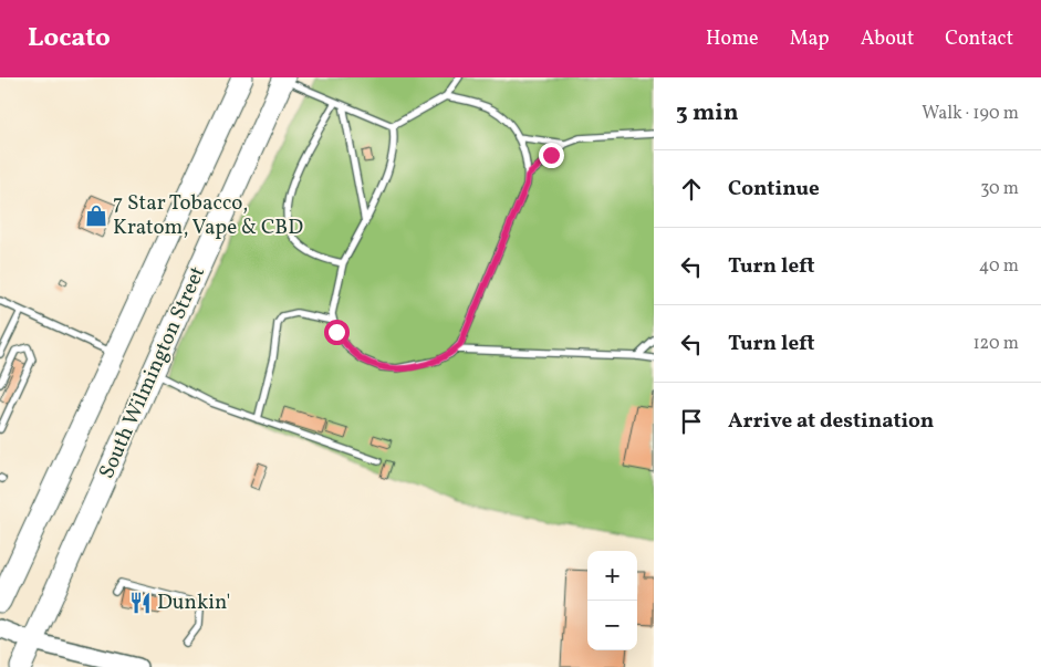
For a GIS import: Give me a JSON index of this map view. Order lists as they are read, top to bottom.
{
  "streets": {
    "highway": ["South Wilmington Street"]
  },
  "places": {
    "shop": ["7 Star Tobacco, Kratom, Vape & CBD"],
    "restaurant": ["Dunkin'"]
  },
  "page": {
    "header": "Locato",
    "nav": [
      "Home",
      "Map",
      "About",
      "Contact"
    ],
    "heading": ["3 min", "Walk · 190 m"],
    "list": [
      ["Continue", "30 m"],
      ["Turn left", "40 m"],
      ["Turn left", "120 m"],
      "Arrive at destination"
    ],
    "map_buttons": ["+", "−"]
  }
}
